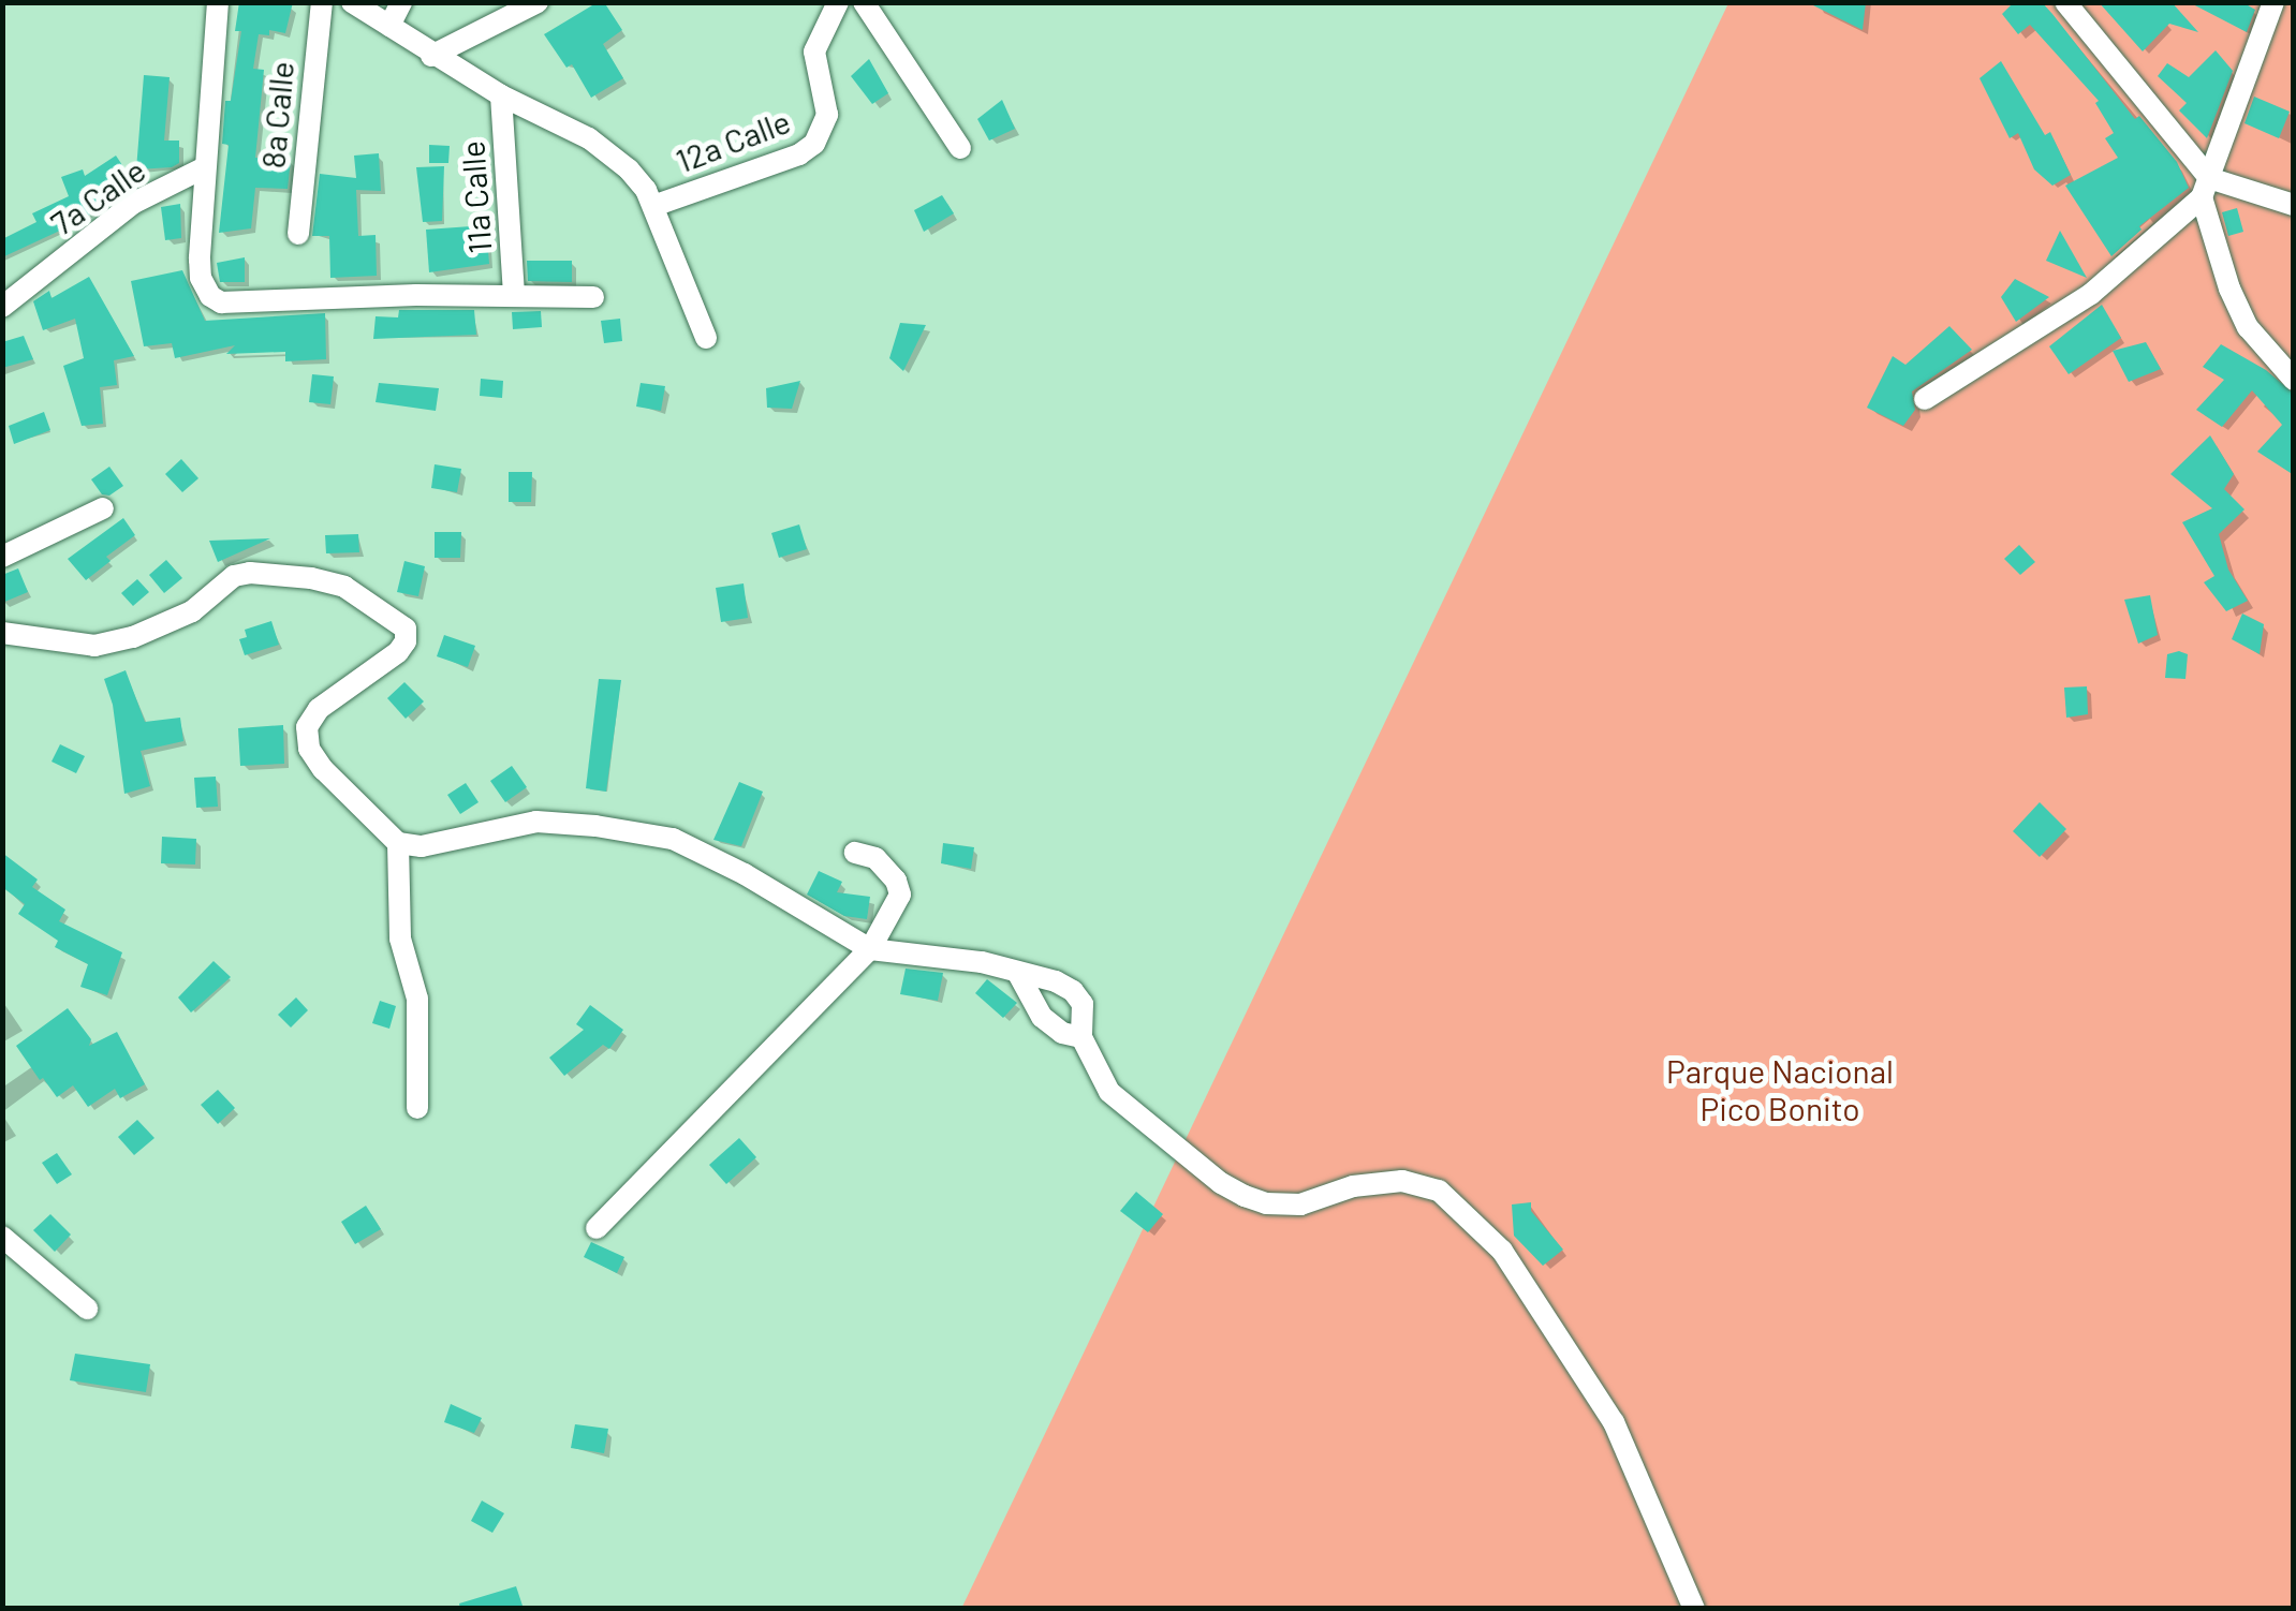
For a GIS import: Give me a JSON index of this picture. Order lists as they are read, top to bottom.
{
  "streets": {
    "street": [
      "8a Calle",
      "12a Calle",
      "7a Calle",
      "11a Calle"
    ]
  },
  "parks": ["Parque Nacional Pico Bonito"]
}
